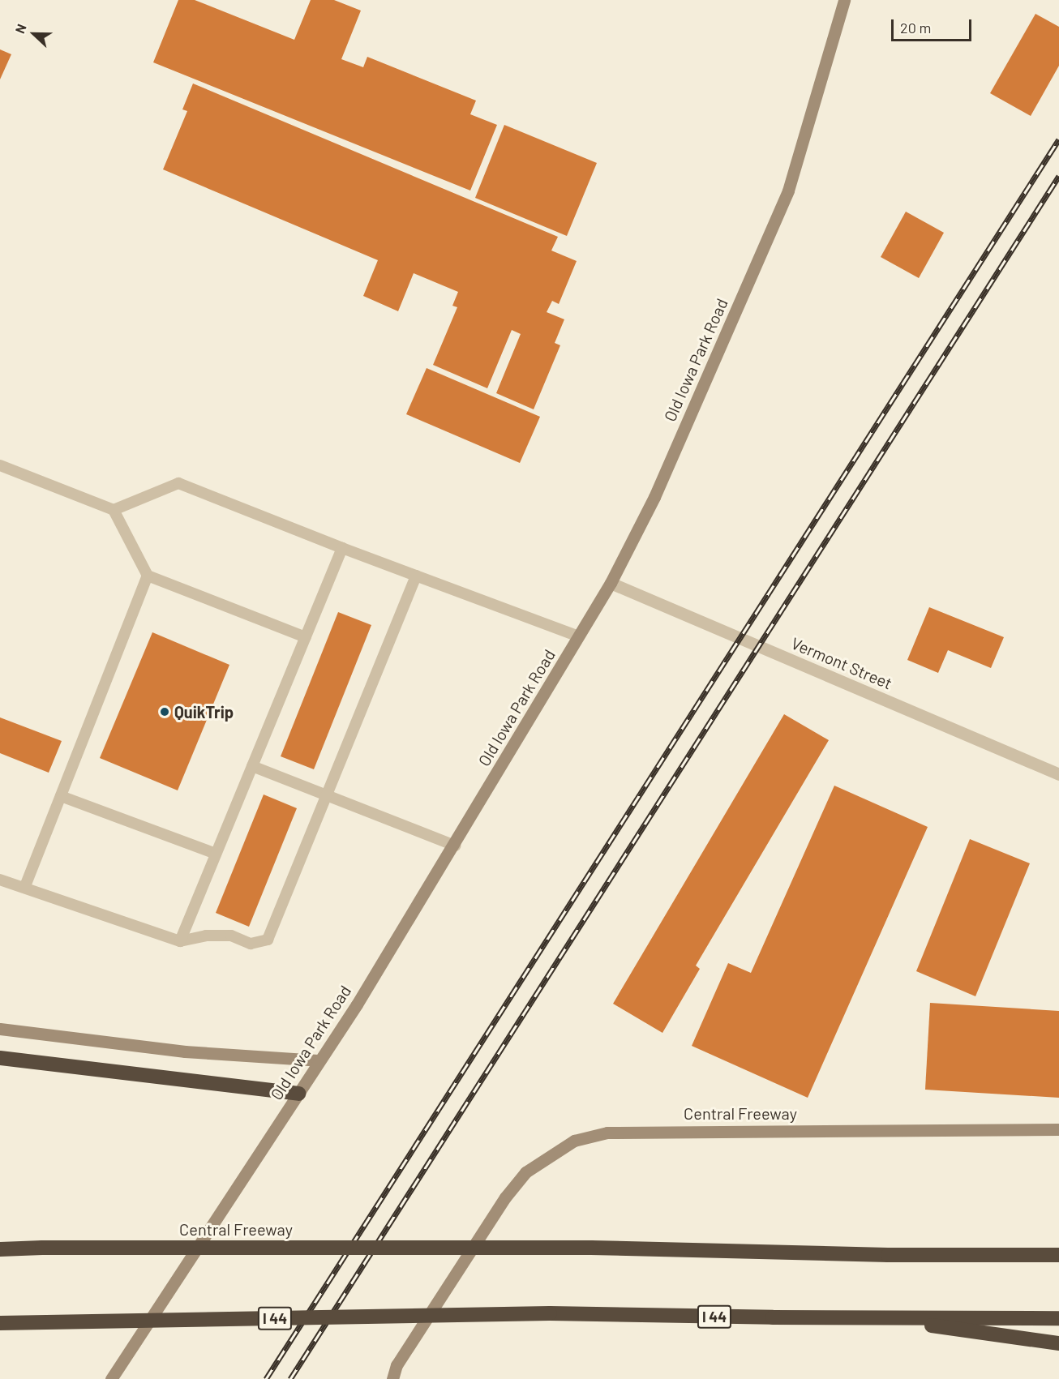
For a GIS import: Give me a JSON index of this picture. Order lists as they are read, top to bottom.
{
  "streets": {
    "highway": ["Central Freeway", "I 44"],
    "main road": ["Old Iowa Park Road"],
    "street": ["Vermont Street"]
  },
  "crossings": [
    ["Old Iowa Park Road", "Vermont Street"]
  ],
  "places": ["QuikTrip"],
  "scale_bar": "20 m",
  "north": "left"
}
